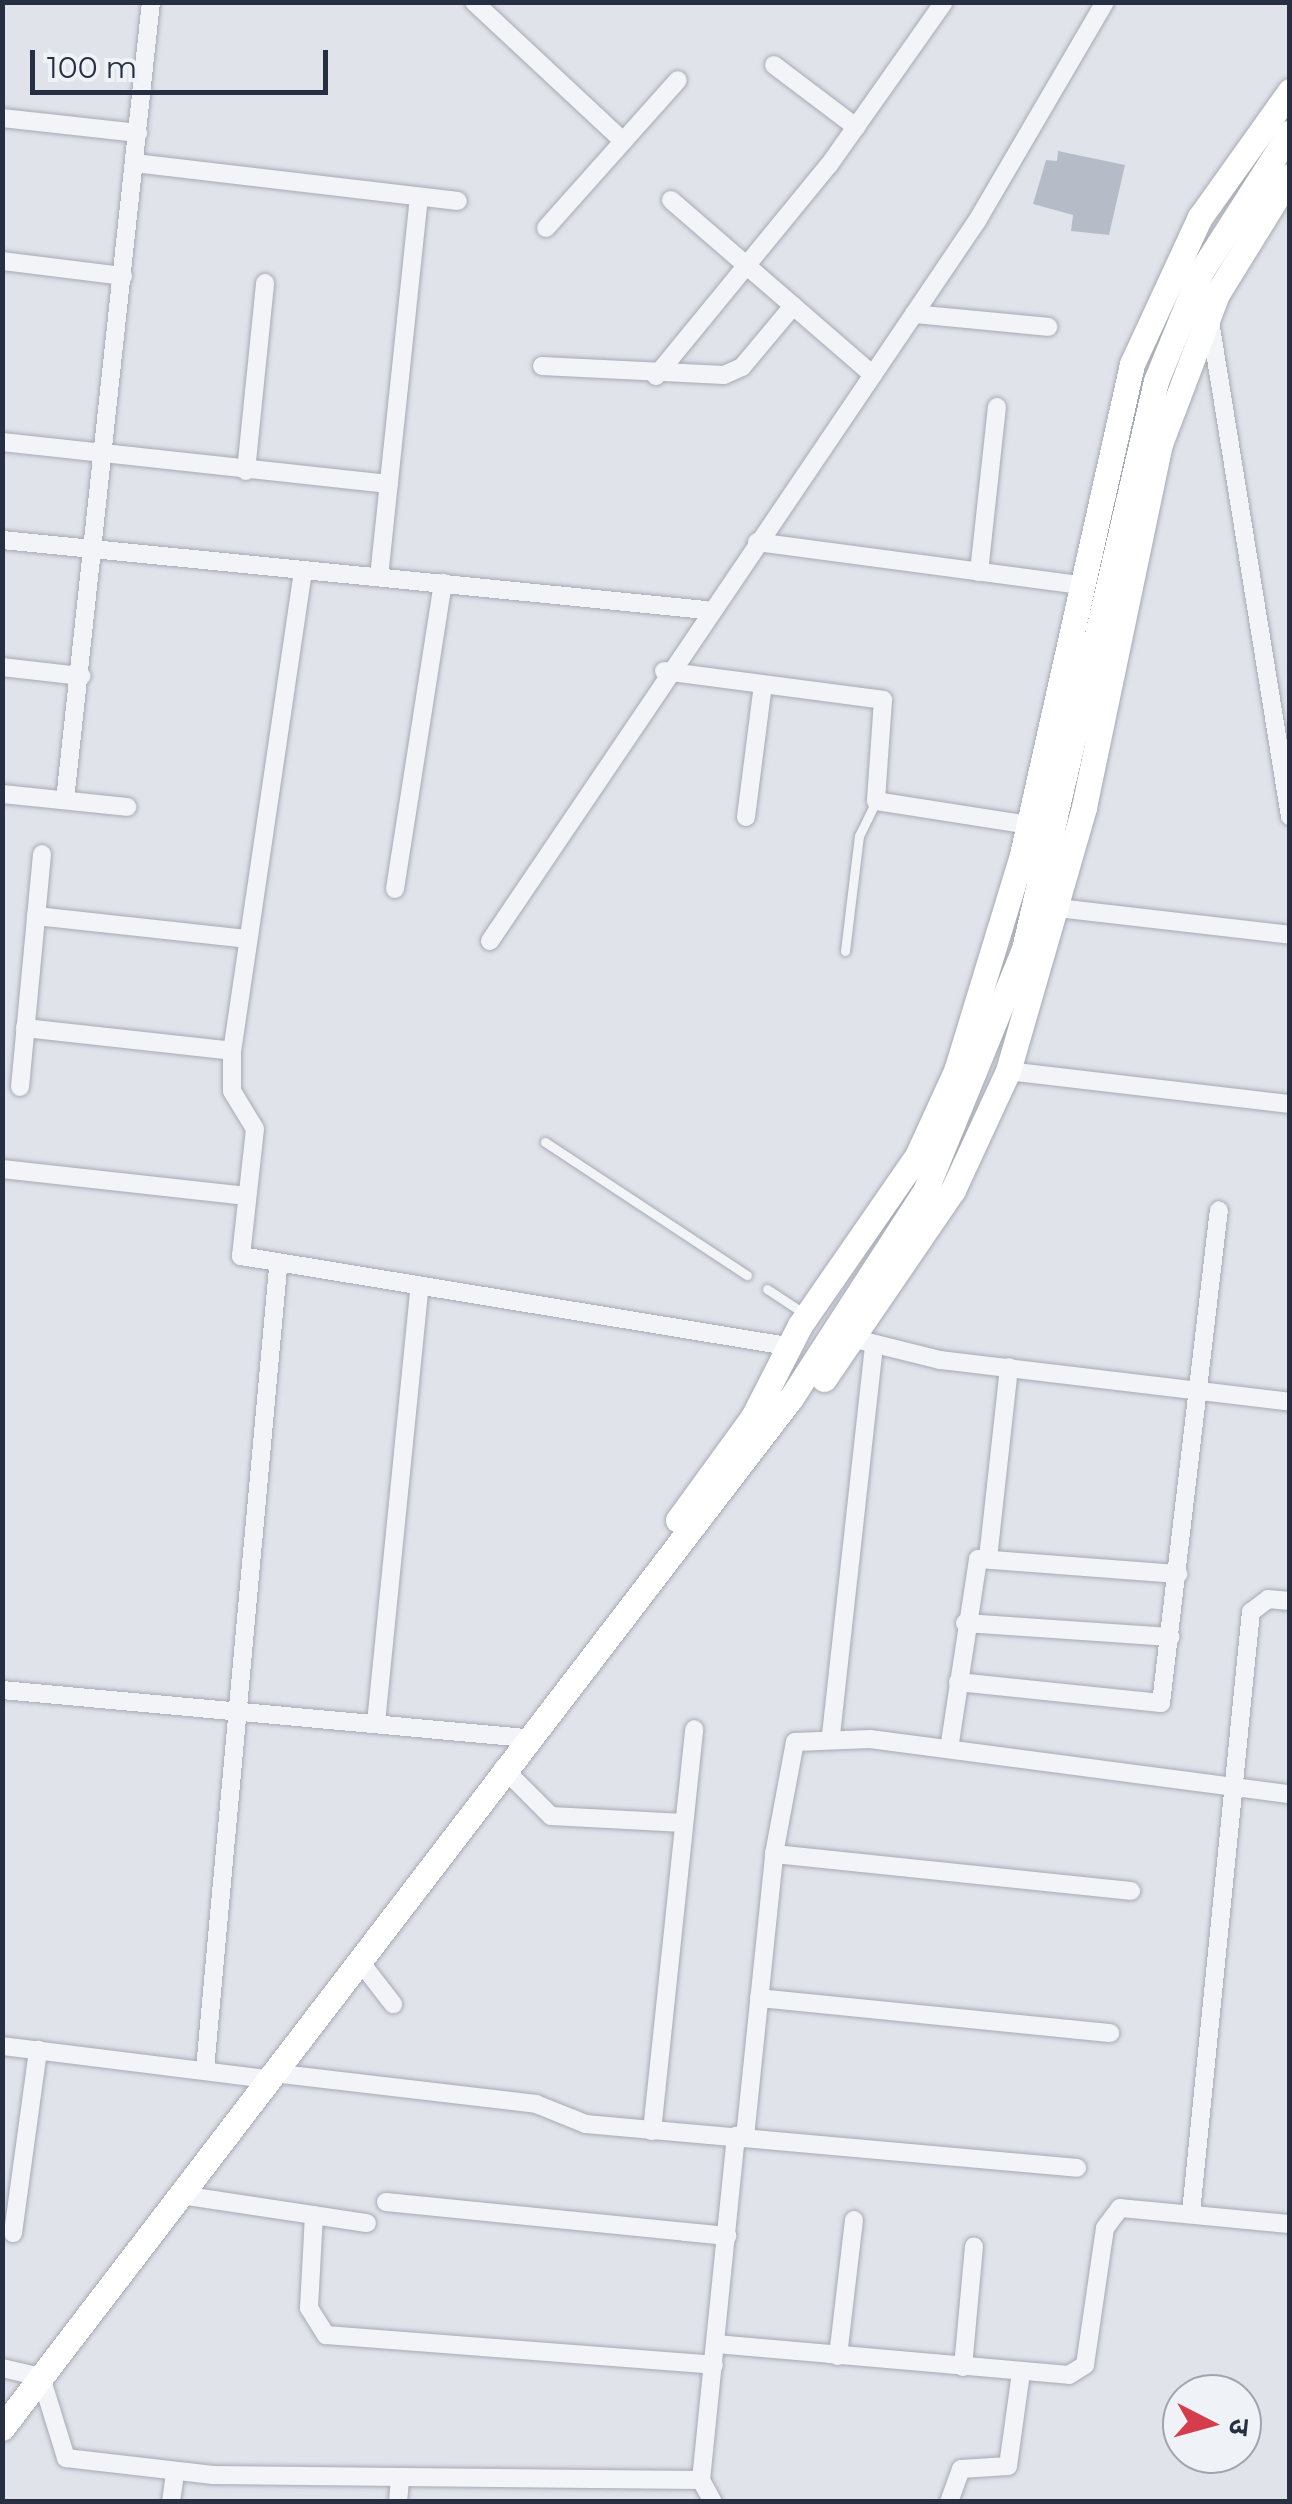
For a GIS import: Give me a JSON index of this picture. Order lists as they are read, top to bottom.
{
  "scale_bar": "100 m",
  "north": "right"
}
